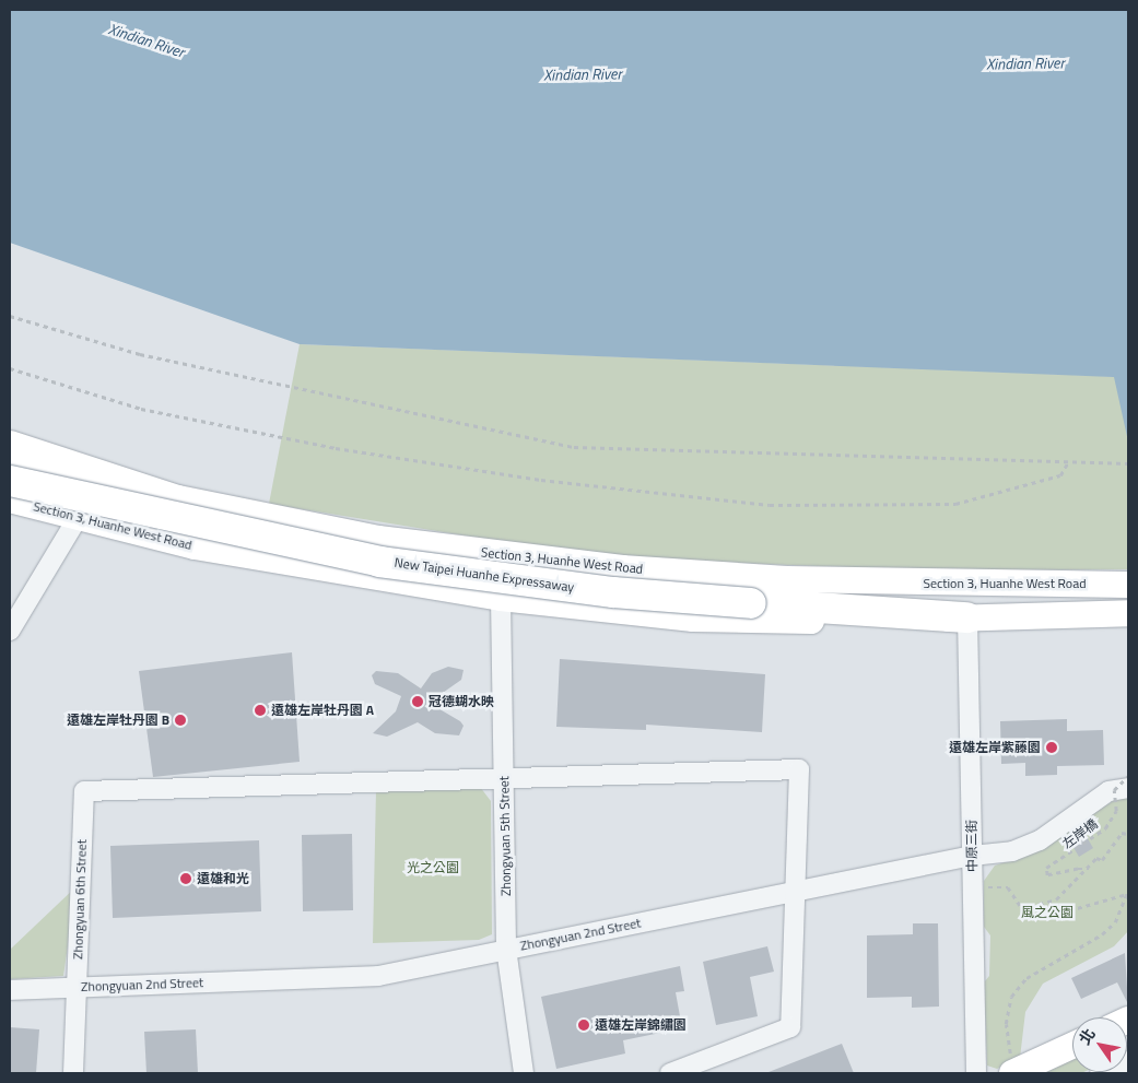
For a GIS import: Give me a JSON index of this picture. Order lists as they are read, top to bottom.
{
  "streets": {
    "highway": ["New Taipei Huanhe Expressaway"],
    "main road": ["Section 3, Huanhe West Road"],
    "street": [
      "Zhongyuan 5th Street",
      "中原三街",
      "Zhongyuan 6th Street",
      "Zhongyuan 2nd Street"
    ],
    "path": ["左岸橋"]
  },
  "crossings": [
    ["Section 3, Huanhe West Road", "New Taipei Huanhe Expressaway"],
    ["Section 3, Huanhe West Road", "Zhongyuan 5th Street"],
    ["Section 3, Huanhe West Road", "中原三街"],
    ["New Taipei Huanhe Expressaway", "中原三街"],
    ["Zhongyuan 5th Street", "Zhongyuan 6th Street"],
    ["Zhongyuan 5th Street", "Zhongyuan 2nd Street"],
    ["中原三街", "Zhongyuan 2nd Street"],
    ["Zhongyuan 6th Street", "Zhongyuan 2nd Street"]
  ],
  "water": ["Xindian River"],
  "parks": ["光之公園", "風之公園"],
  "places": [
    "冠德蝴水映",
    "遠雄左岸牡丹園 A",
    "遠雄左岸牡丹園 B",
    "遠雄左岸紫藤園",
    "遠雄和光",
    "遠雄左岸錦繡園"
  ],
  "north": "top left"
}
